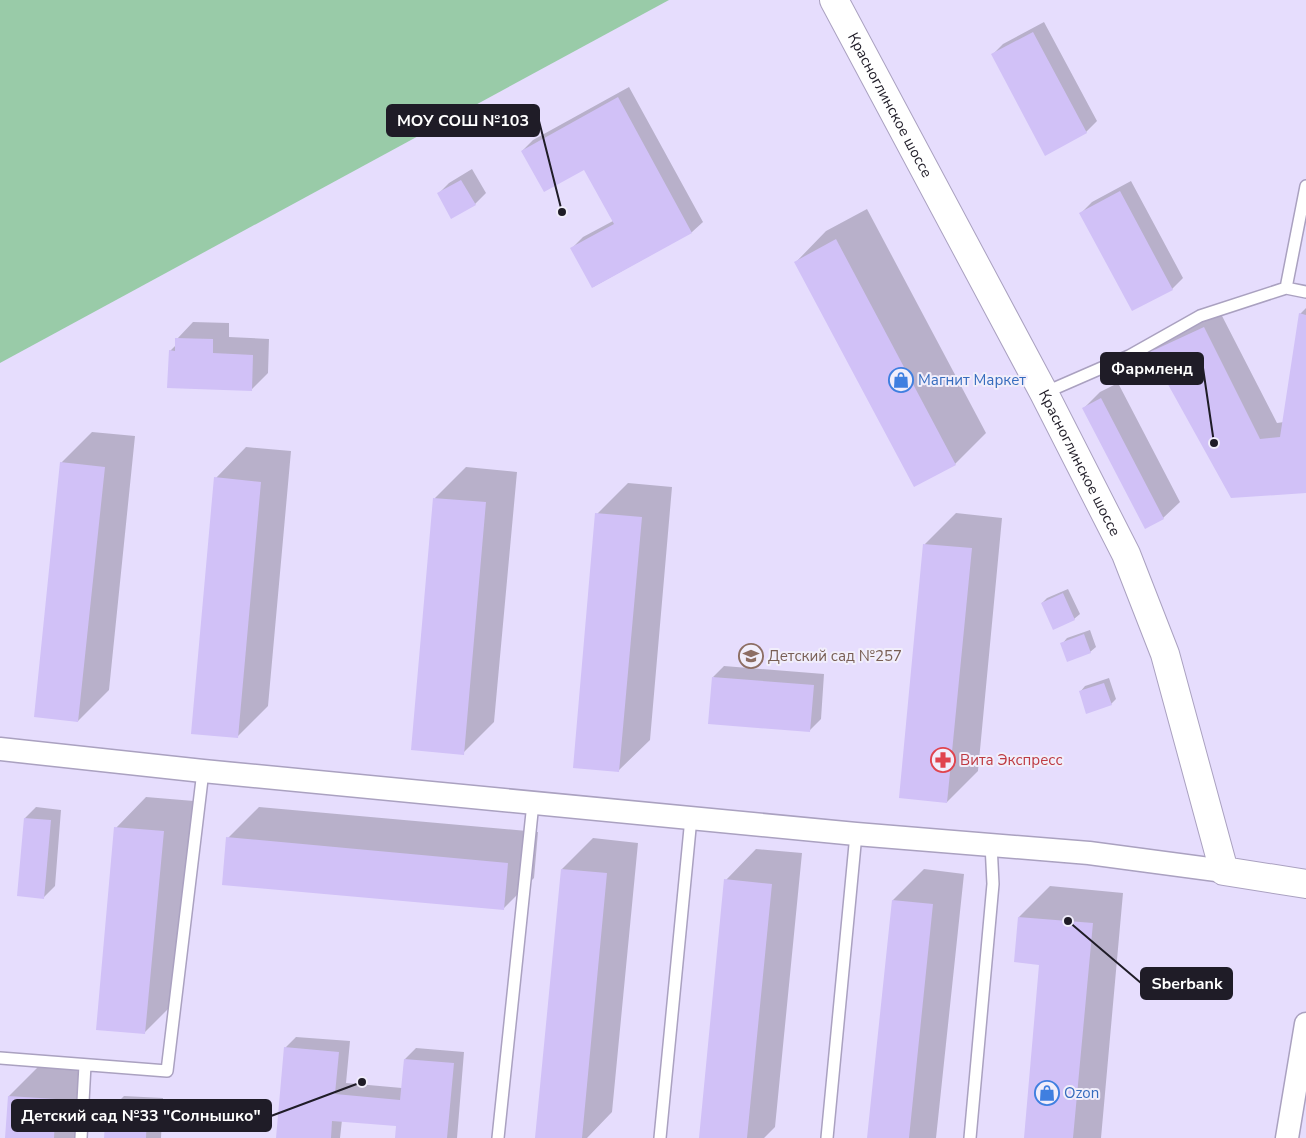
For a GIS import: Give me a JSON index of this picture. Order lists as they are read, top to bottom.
{
  "streets": {
    "main road": ["Красноглинское шоссе"]
  },
  "places": {
    "other": [
      "МОУ СОШ №103",
      "Фармленд",
      "Sberbank",
      "Детский сад №33 \"Солнышко\""
    ],
    "shop": ["Магнит Маркет", "Ozon"],
    "school or university": ["Детский сад №257"],
    "pharmacy": ["Вита Экспресс"]
  }
}
